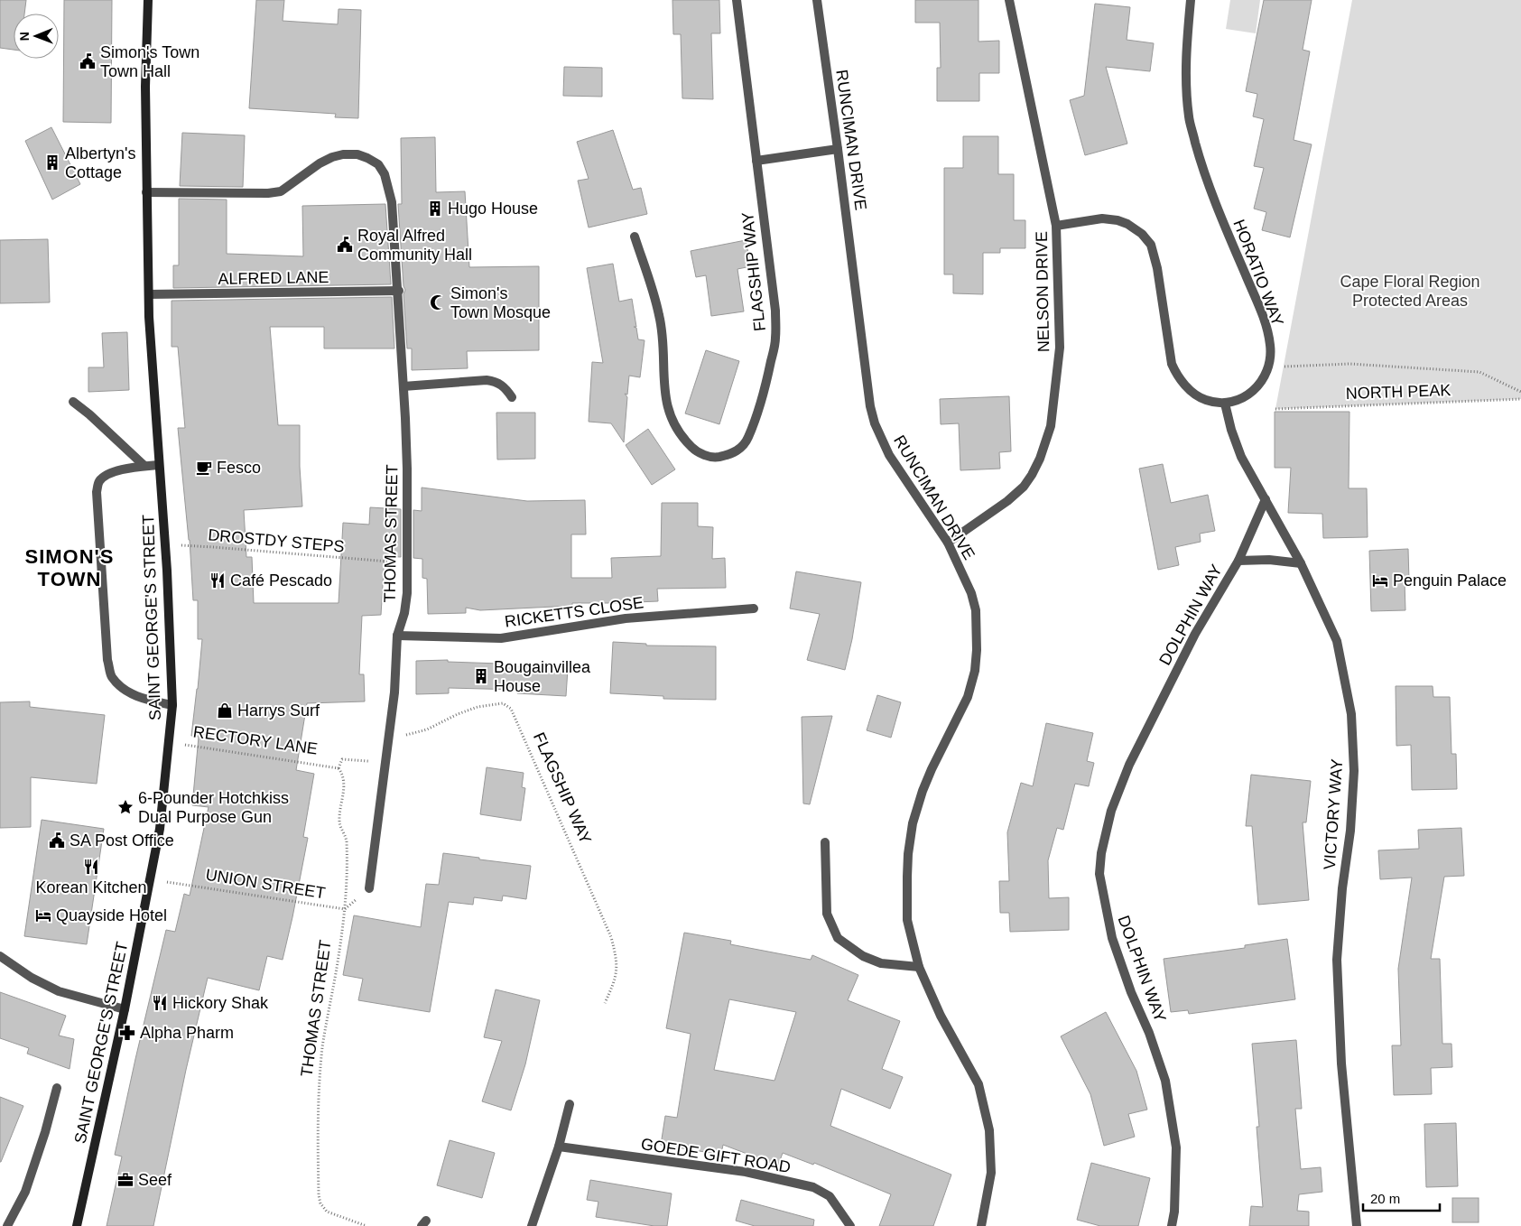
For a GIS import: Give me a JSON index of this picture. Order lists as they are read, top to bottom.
{
  "streets": {
    "main road": ["SAINT GEORGE'S STREET"],
    "street": [
      "RUNCIMAN DRIVE",
      "FLAGSHIP WAY",
      "HORATIO WAY",
      "ALFRED LANE",
      "NELSON DRIVE",
      "THOMAS STREET",
      "RICKETTS CLOSE",
      "DOLPHIN WAY",
      "VICTORY WAY",
      "GOEDE GIFT ROAD"
    ],
    "path": [
      "NORTH PEAK",
      "DROSTDY STEPS",
      "RECTORY LANE",
      "UNION STREET"
    ]
  },
  "crossings": [
    ["RUNCIMAN DRIVE", "NELSON DRIVE"],
    ["FLAGSHIP WAY", "THOMAS STREET"],
    ["HORATIO WAY", "NELSON DRIVE"],
    ["HORATIO WAY", "VICTORY WAY"],
    ["ALFRED LANE", "THOMAS STREET"],
    ["ALFRED LANE", "SAINT GEORGE'S STREET"],
    ["THOMAS STREET", "RICKETTS CLOSE"],
    ["THOMAS STREET", "SAINT GEORGE'S STREET"],
    ["THOMAS STREET", "RECTORY LANE"],
    ["THOMAS STREET", "UNION STREET"],
    ["DROSTDY STEPS", "SAINT GEORGE'S STREET"],
    ["DOLPHIN WAY", "VICTORY WAY"],
    ["SAINT GEORGE'S STREET", "RECTORY LANE"],
    ["SAINT GEORGE'S STREET", "UNION STREET"]
  ],
  "districts": ["SIMON'S TOWN"],
  "parks": ["Cape Floral Region Protected Areas"],
  "places": {
    "public building": ["Simon's Town Town Hall", "Royal Alfred Community Hall", "SA Post Office"],
    "building": ["Albertyn's Cottage", "Hugo House", "Bougainvillea House"],
    "mosque": ["Simon's Town Mosque"],
    "cafe": ["Fesco"],
    "restaurant": ["Café Pescado", "Korean Kitchen", "Hickory Shak"],
    "hotel": ["Penguin Palace", "Quayside Hotel"],
    "shop": ["Harrys Surf"],
    "place": ["6-Pounder Hotchkiss Dual Purpose Gun"],
    "pharmacy": ["Alpha Pharm"],
    "office": ["Seef"]
  },
  "scale_bar": "20 m",
  "north": "left"
}
